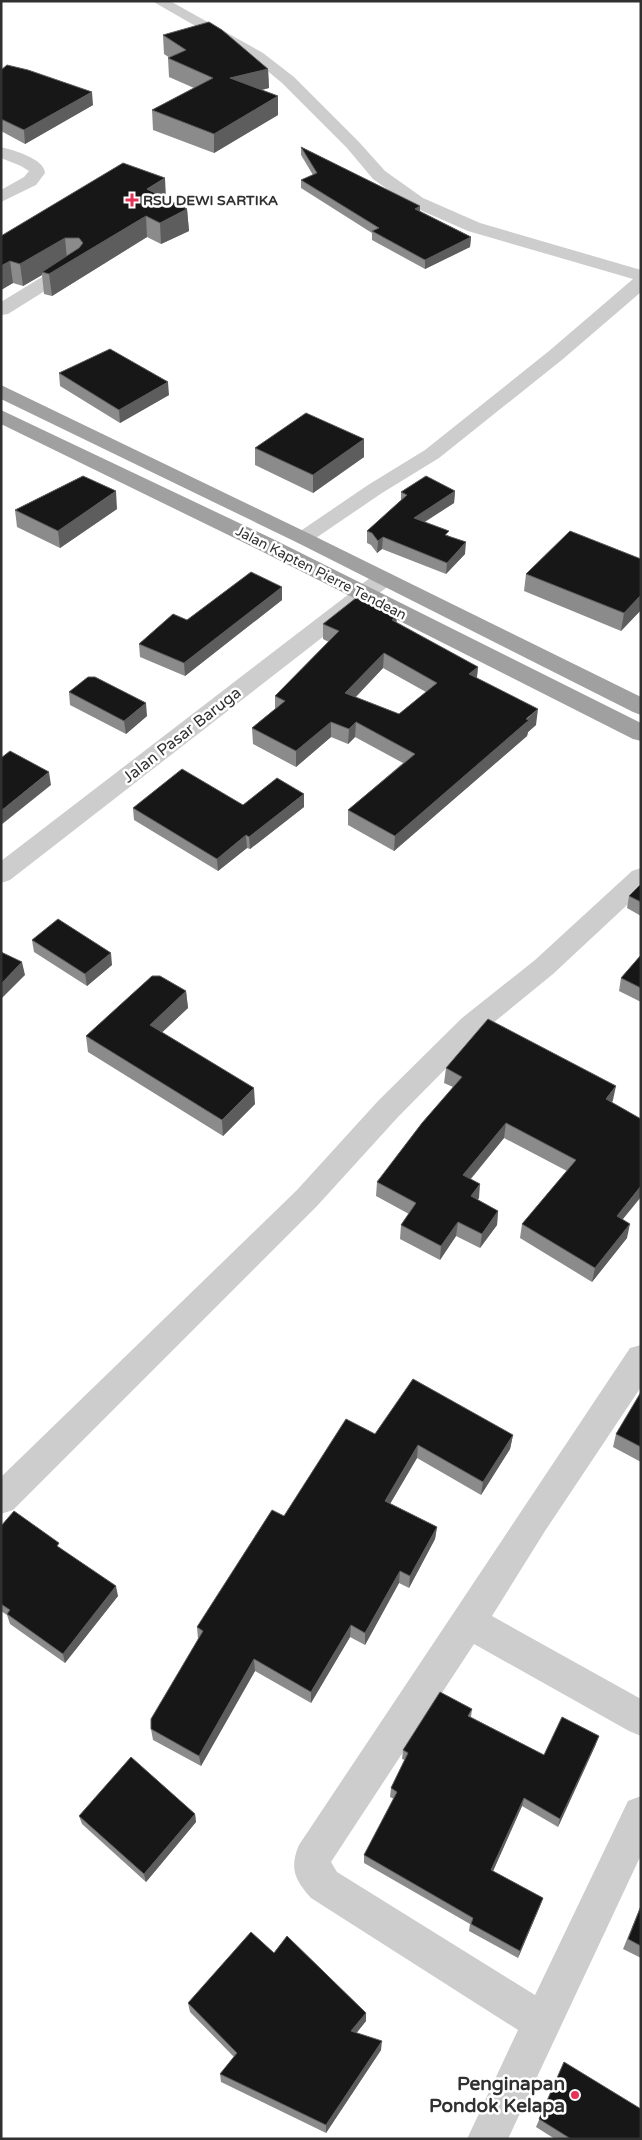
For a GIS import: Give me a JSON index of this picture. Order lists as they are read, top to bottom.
{
  "streets": {
    "highway": ["Jalan Kapten Pierre Tendean"],
    "street": ["Jalan Pasar Baruga"]
  },
  "crossings": [
    ["Jalan Kapten Pierre Tendean", "Jalan Pasar Baruga"]
  ],
  "places": {
    "health": ["RSU DEWI SARTIKA"],
    "other": ["Penginapan Pondok Kelapa"]
  }
}
